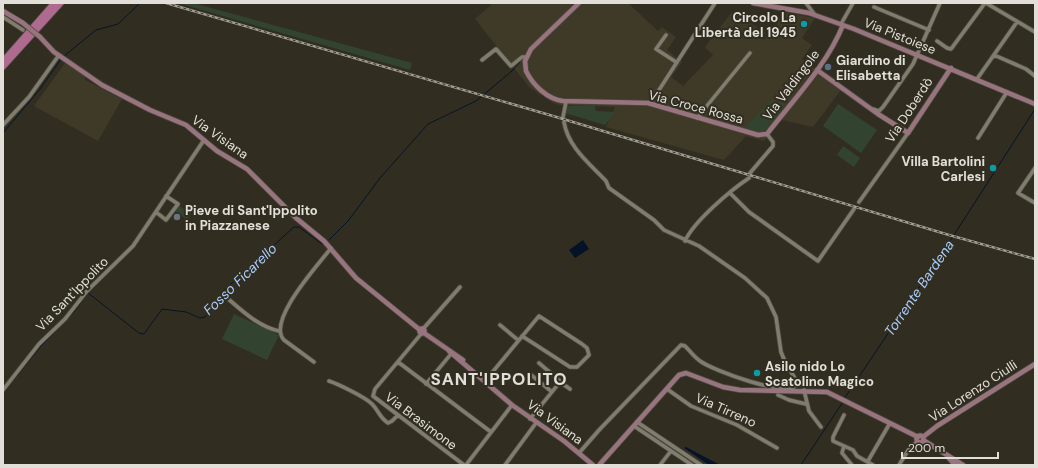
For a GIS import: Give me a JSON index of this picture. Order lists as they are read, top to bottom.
{
  "streets": {
    "street": [
      "Via Pistoiese",
      "Via Valdingole",
      "Via Croce Rossa",
      "Via Doberdò",
      "Via Visiana",
      "Via Sant'Ippolito",
      "Via Lorenzo Ciulli",
      "Via Tirreno",
      "Via Brasimone"
    ]
  },
  "crossings": [
    ["Via Pistoiese", "Via Valdingole"],
    ["Via Pistoiese", "Via Doberdò"],
    ["Via Valdingole", "Via Croce Rossa"],
    ["Via Visiana", "Via Brasimone"]
  ],
  "districts": ["SANT'IPPOLITO"],
  "water": ["Fosso Ficarello", "Torrente Bardena"],
  "places": [
    "Circolo La Libertà del 1945",
    "Giardino di Elisabetta",
    "Villa Bartolini Carlesi",
    "Pieve di Sant'Ippolito in Piazzanese",
    "Asilo nido Lo Scatolino Magico"
  ],
  "scale_bar": "200 m"
}
